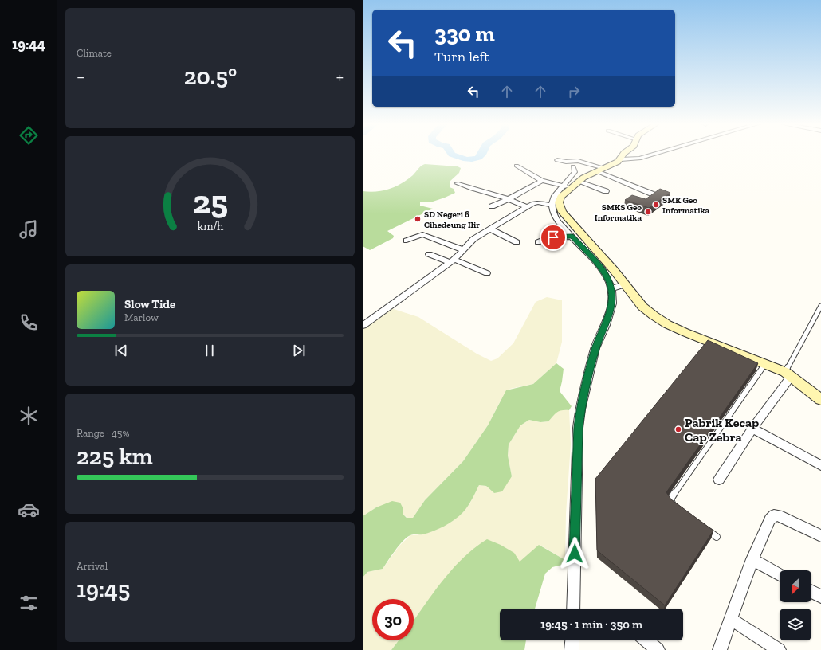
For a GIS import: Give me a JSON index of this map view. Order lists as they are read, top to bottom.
{
  "places": [
    "SMK Geo Informatika",
    "SMKS Geo Informatika",
    "SD Negeri 6 Cihedeung Ilir",
    "Pabrik Kecap Cap Zebra"
  ],
  "north": "bottom left",
  "page": {
    "tabs": "19:44",
    "tile": [
      "Climate",
      ["Range · 45%", "225 km"],
      ["Arrival", "19:45"]
    ],
    "turn": ["330 m", "Turn left"],
    "heat": ["−", "20.5°", "+"],
    "song": ["Slow Tide", "Marlow"],
    "limit": "30",
    "trip": "19:45 · 1 min · 350 m",
    "gauge": ["25", "km/h"]
  }
}
